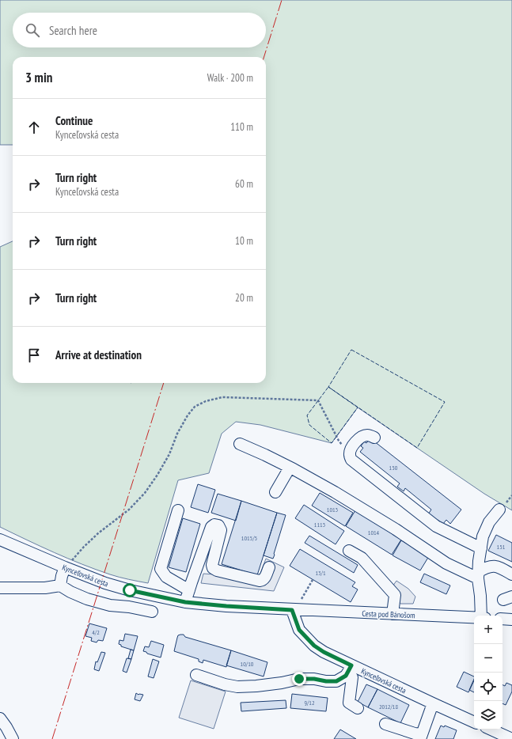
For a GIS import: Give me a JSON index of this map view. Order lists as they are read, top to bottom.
{
  "streets": {
    "street": ["Kynceľovská cesta", "Cesta pod Bánošom"]
  },
  "crossings": [
    ["Kynceľovská cesta", "Cesta pod Bánošom"]
  ],
  "house_numbers": [
    "150",
    "1013",
    "1113",
    "1014",
    "1015/5",
    "151",
    "13/1",
    "4/2",
    "10/10",
    "9/12",
    "2012/18"
  ],
  "page": {
    "search": "Search here",
    "heading": ["3 min", "Walk · 200 m"],
    "list": [
      ["Continue", "Kynceľovská cesta", "110 m"],
      ["Turn right", "Kynceľovská cesta", "60 m"],
      ["Turn right", "10 m"],
      ["Turn right", "20 m"],
      "Arrive at destination"
    ],
    "map_buttons": ["+", "−"]
  }
}
